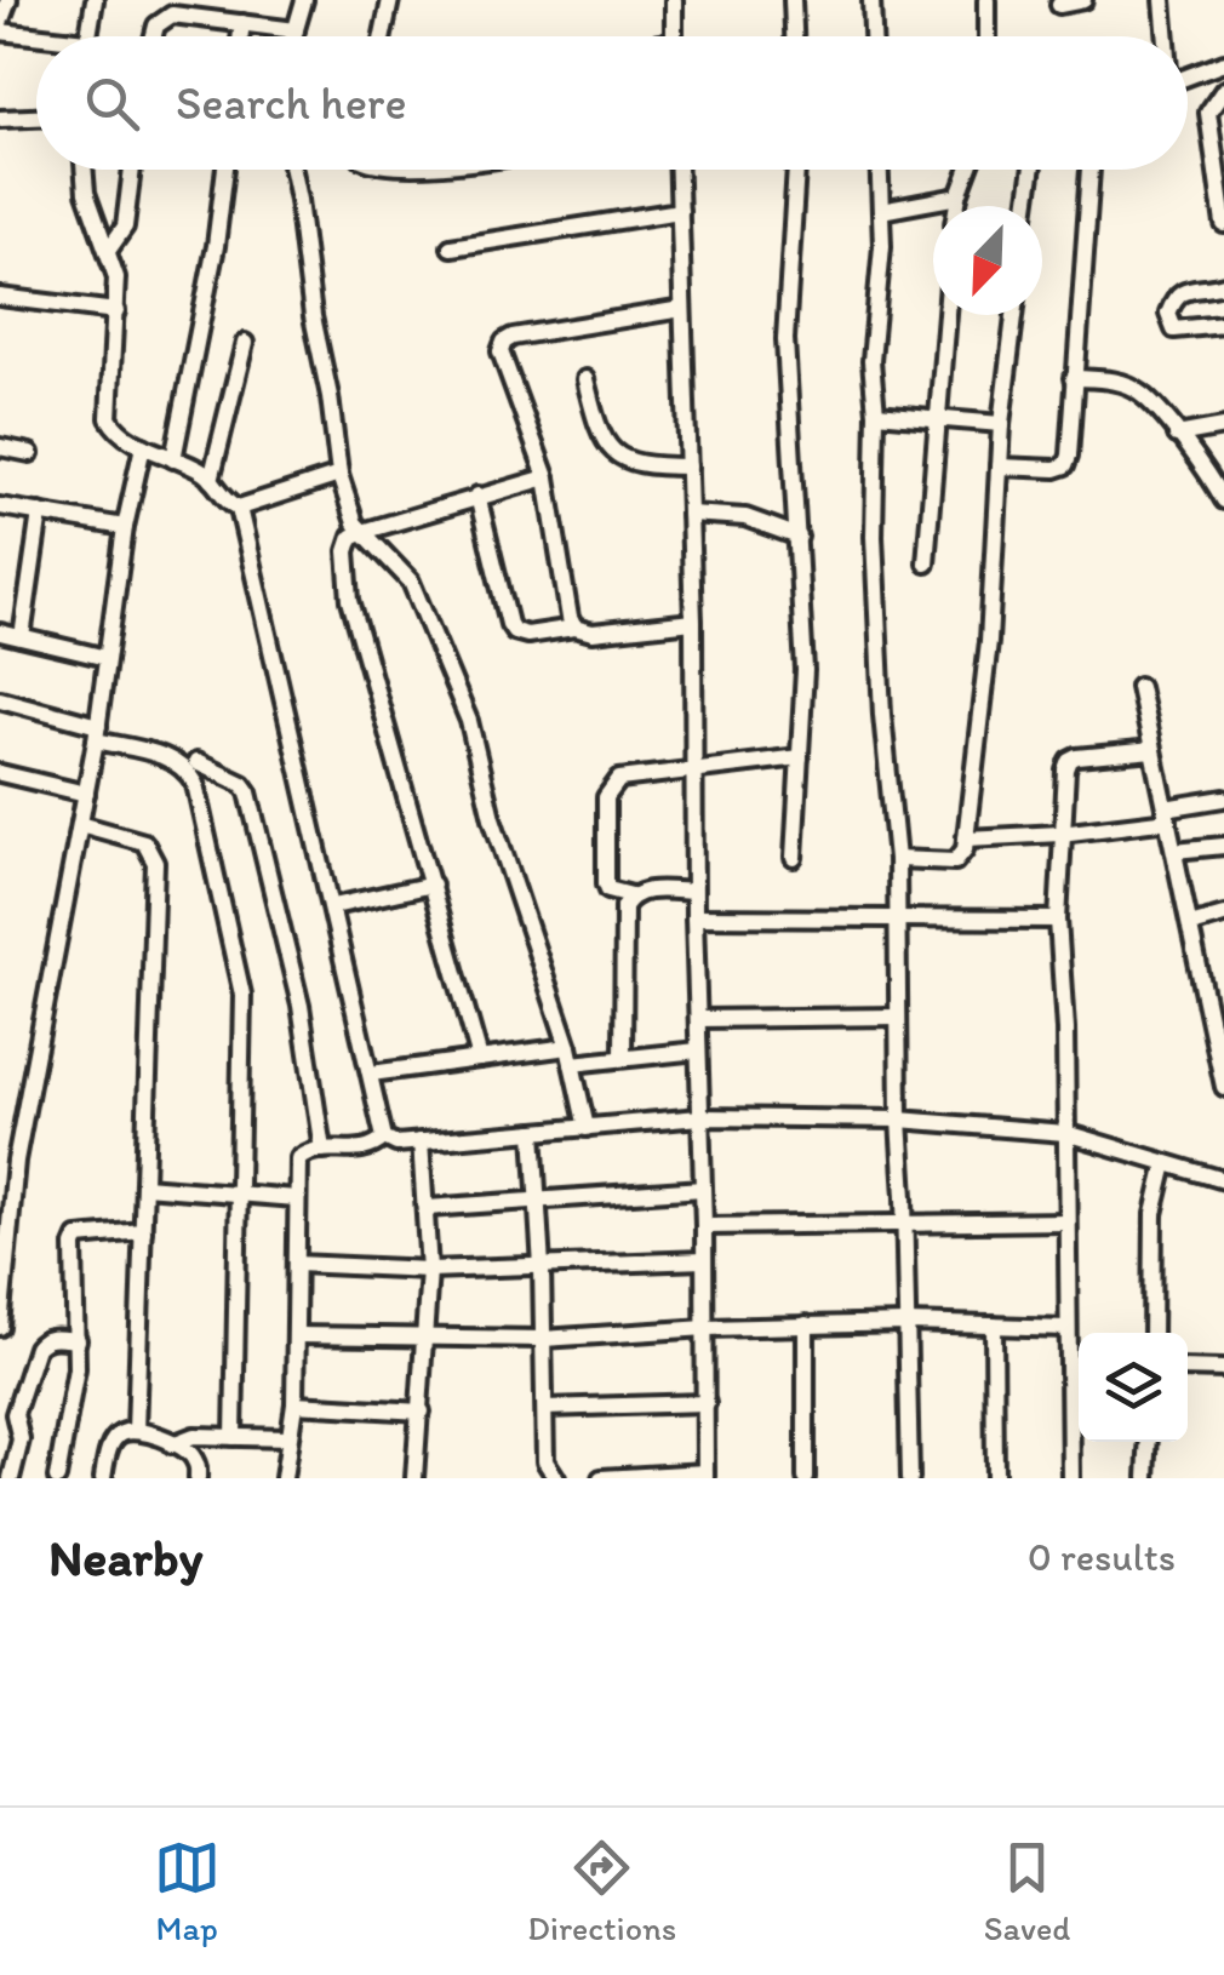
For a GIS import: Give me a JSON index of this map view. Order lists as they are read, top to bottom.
{
  "north": "bottom left",
  "page": {
    "search": "Search here",
    "heading": ["Nearby", "0 results"],
    "nav": ["Map", "Directions", "Saved"]
  }
}
